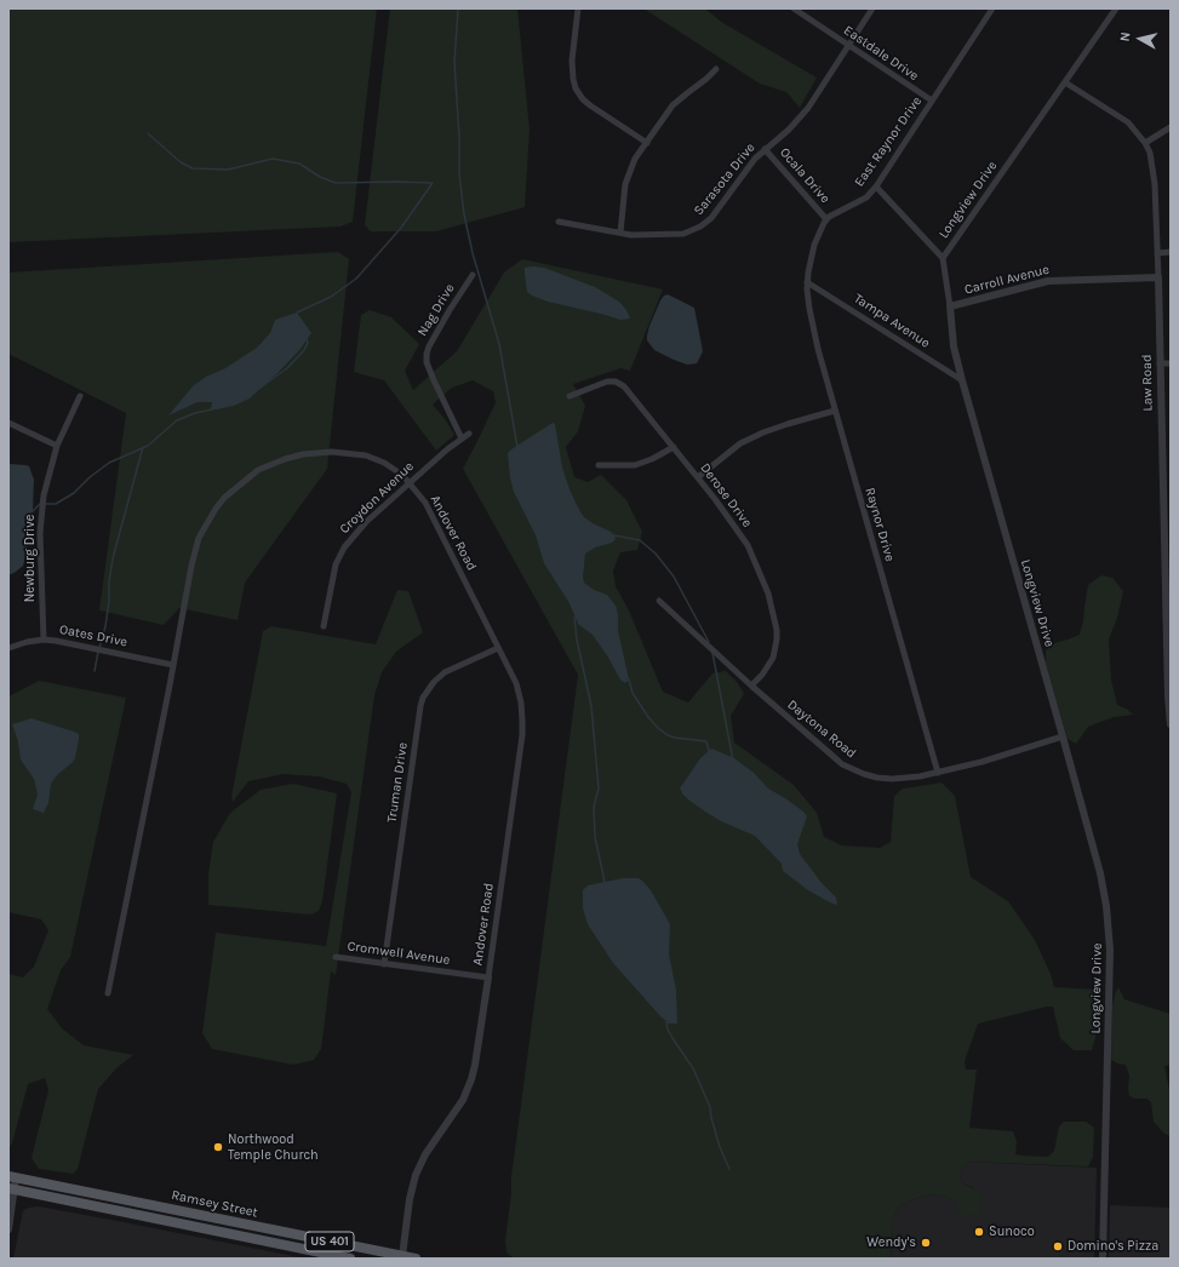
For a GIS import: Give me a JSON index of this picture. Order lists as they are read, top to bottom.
{
  "streets": {
    "main road": ["Ramsey Street", "US 401"],
    "street": [
      "Eastdale Drive",
      "East Raynor Drive",
      "Ocala Drive",
      "Sarasota Drive",
      "Longview Drive",
      "Carroll Avenue",
      "Nag Drive",
      "Tampa Avenue",
      "Law Road",
      "Derose Drive",
      "Croydon Avenue",
      "Raynor Drive",
      "Andover Road",
      "Newburg Drive",
      "Oates Drive",
      "Daytona Road",
      "Truman Drive",
      "Cromwell Avenue"
    ]
  },
  "crossings": [
    ["Eastdale Drive", "East Raynor Drive"],
    ["Eastdale Drive", "Sarasota Drive"],
    ["East Raynor Drive", "Ocala Drive"],
    ["Ocala Drive", "Sarasota Drive"],
    ["Longview Drive", "Carroll Avenue"],
    ["Longview Drive", "Tampa Avenue"],
    ["Longview Drive", "Law Road"],
    ["Longview Drive", "Daytona Road"],
    ["Carroll Avenue", "Law Road"],
    ["Nag Drive", "Croydon Avenue"],
    ["Tampa Avenue", "Raynor Drive"],
    ["Derose Drive", "Daytona Road"],
    ["Croydon Avenue", "Andover Road"],
    ["Raynor Drive", "Daytona Road"],
    ["Andover Road", "Oates Drive"],
    ["Andover Road", "Truman Drive"],
    ["Andover Road", "Cromwell Avenue"],
    ["Andover Road", "Ramsey Street"],
    ["Newburg Drive", "Oates Drive"],
    ["Truman Drive", "Cromwell Avenue"]
  ],
  "places": [
    "Northwood Temple Church",
    "Sunoco",
    "Wendy's",
    "Domino's Pizza"
  ],
  "north": "left"
}
